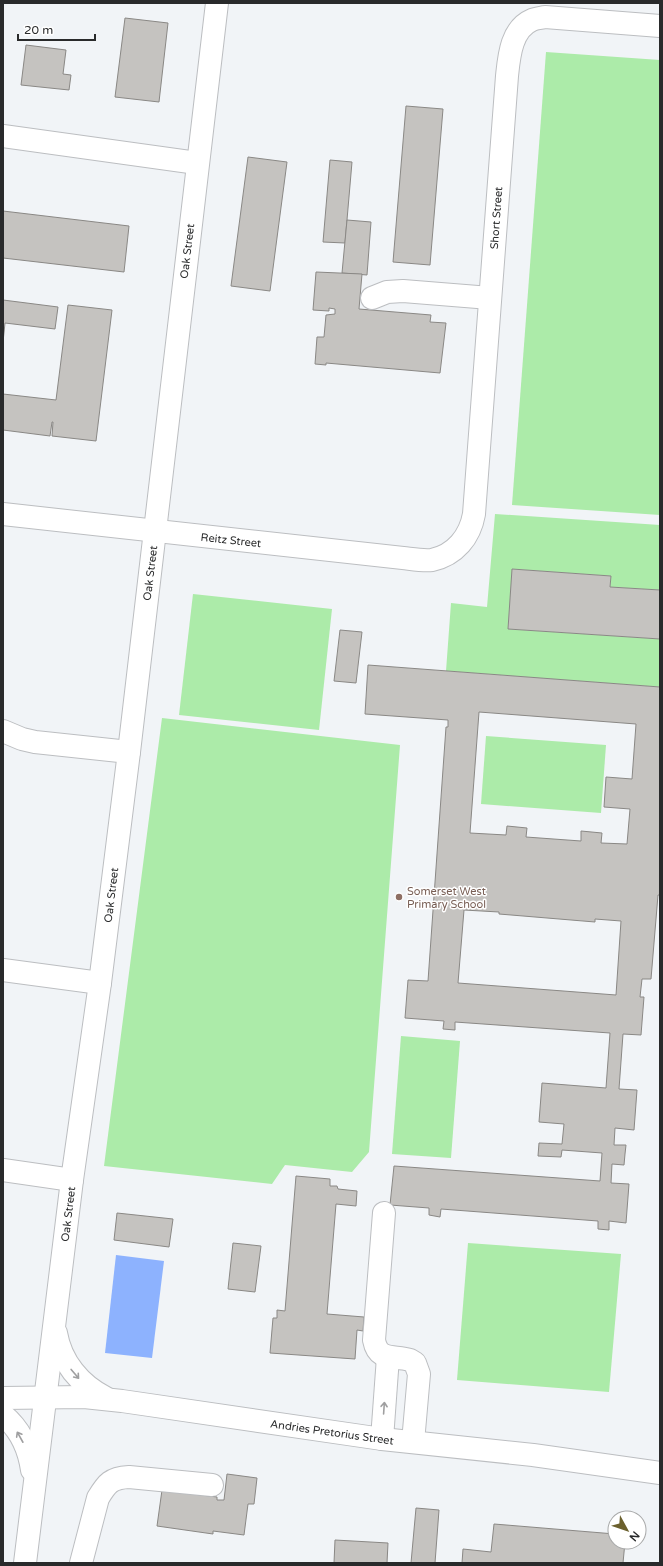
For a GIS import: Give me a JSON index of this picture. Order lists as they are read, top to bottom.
{
  "streets": {
    "street": [
      "Short Street",
      "Oak Street",
      "Reitz Street",
      "Andries Pretorius Street"
    ]
  },
  "crossings": [
    ["Short Street", "Reitz Street"],
    ["Oak Street", "Reitz Street"],
    ["Oak Street", "Andries Pretorius Street"]
  ],
  "places": ["Somerset West Primary School"],
  "scale_bar": "20 m",
  "north": "bottom right"
}
